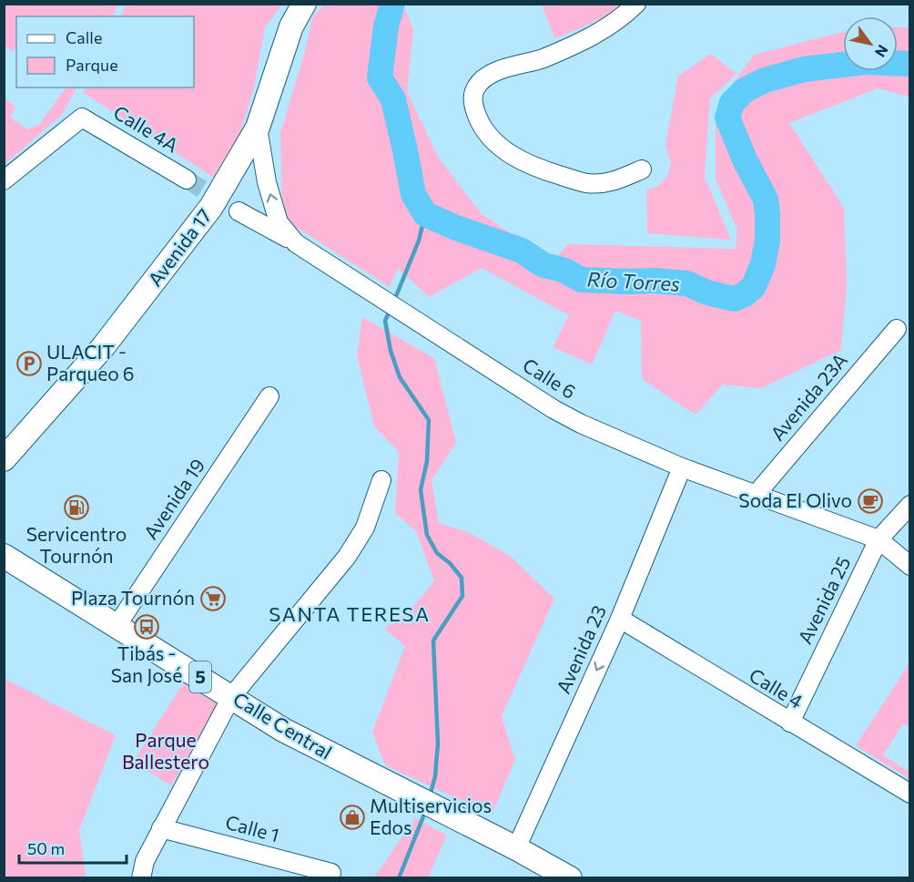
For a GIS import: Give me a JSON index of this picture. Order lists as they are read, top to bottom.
{
  "streets": {
    "main road": ["Avenida 17", "5", "Calle Central"],
    "street": [
      "Calle 4A",
      "Calle 6",
      "Avenida 23A",
      "Avenida 19",
      "Avenida 25",
      "Avenida 23",
      "Calle 4",
      "Calle 1"
    ]
  },
  "crossings": [
    ["Avenida 17", "Calle 6"],
    ["Calle 6", "Avenida 23A"],
    ["Calle 6", "Avenida 25"],
    ["Calle 6", "Avenida 23"],
    ["Avenida 19", "Calle Central"],
    ["Avenida 25", "Calle 4"],
    ["Avenida 23", "Calle 4"],
    ["Avenida 23", "Calle Central"]
  ],
  "one_way": ["Avenida 23"],
  "districts": ["SANTA TERESA"],
  "water": ["Río Torres"],
  "parks": ["Parque Ballestero"],
  "places": {
    "parking": ["ULACIT - Parqueo 6"],
    "cafe": ["Soda El Olivo"],
    "fuel station": ["Servicentro Tournón"],
    "supermarket": ["Plaza Tournón"],
    "bus stop": ["Tibás - San José"],
    "shop": ["Multiservicios Edos"]
  },
  "legend": ["Calle", "Parque"],
  "scale_bar": "50 m",
  "north": "bottom right"
}
